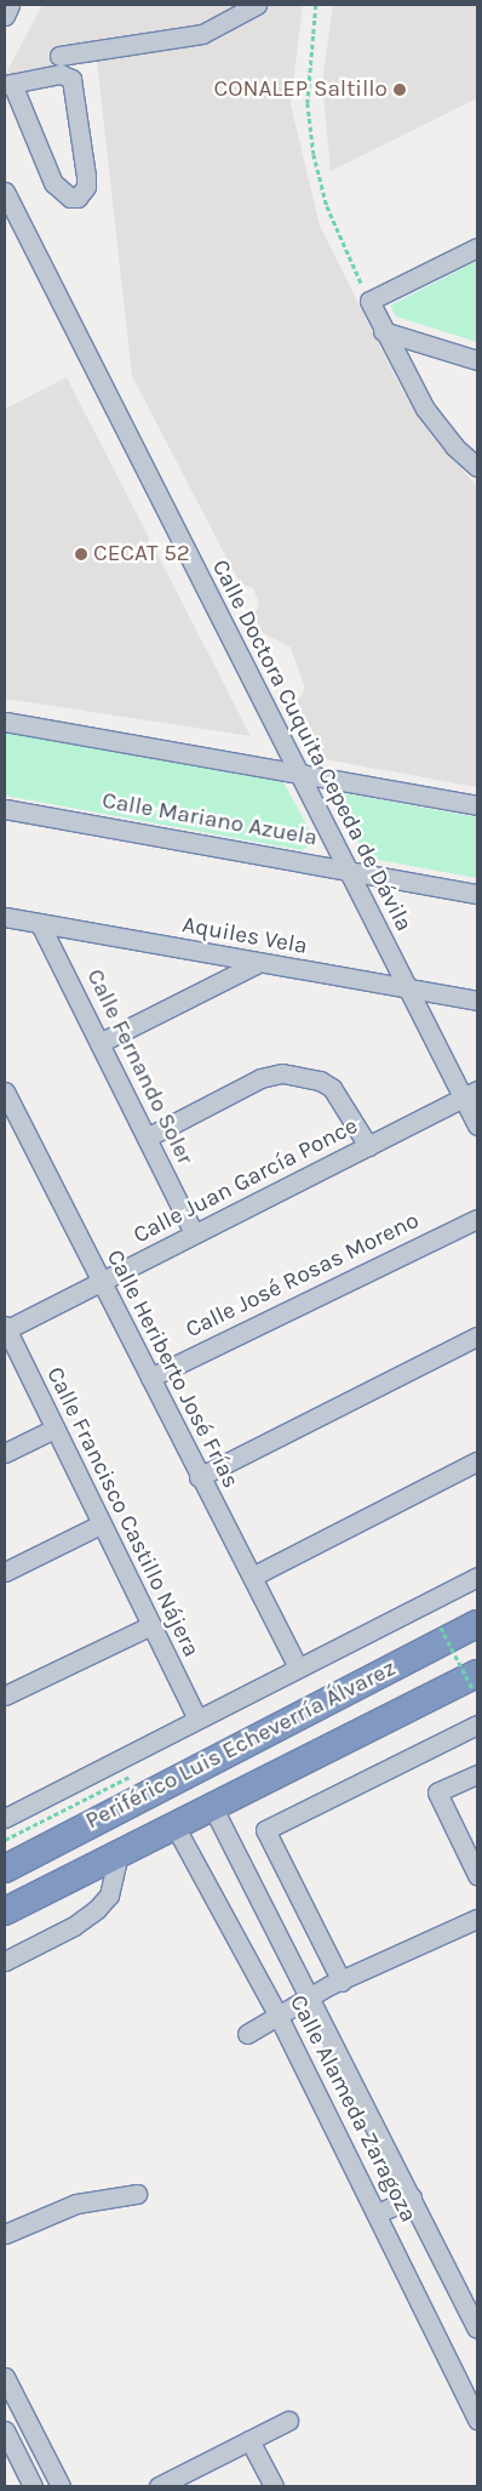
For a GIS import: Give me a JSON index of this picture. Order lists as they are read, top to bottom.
{
  "streets": {
    "highway": ["Periférico Luis Echeverría Álvarez"],
    "street": [
      "Calle Doctora Cuquita Cepeda de Dávila",
      "Calle Mariano Azuela",
      "Aquiles Vela",
      "Calle Fernando Soler",
      "Calle Juan García Ponce",
      "Calle José Rosas Moreno",
      "Calle Heriberto José Frías",
      "Calle Francisco Castillo Nájera",
      "Calle Alameda Zaragoza"
    ]
  },
  "crossings": [
    ["Calle Doctora Cuquita Cepeda de Dávila", "Calle Mariano Azuela"],
    ["Calle Doctora Cuquita Cepeda de Dávila", "Aquiles Vela"],
    ["Calle Doctora Cuquita Cepeda de Dávila", "Calle Juan García Ponce"],
    ["Aquiles Vela", "Calle Fernando Soler"],
    ["Calle Fernando Soler", "Calle Juan García Ponce"],
    ["Calle Juan García Ponce", "Calle Heriberto José Frías"],
    ["Calle Juan García Ponce", "Calle Francisco Castillo Nájera"],
    ["Calle José Rosas Moreno", "Calle Heriberto José Frías"],
    ["Periférico Luis Echeverría Álvarez", "Calle Alameda Zaragoza"]
  ],
  "places": ["CONALEP Saltillo", "CECAT 52"]
}
